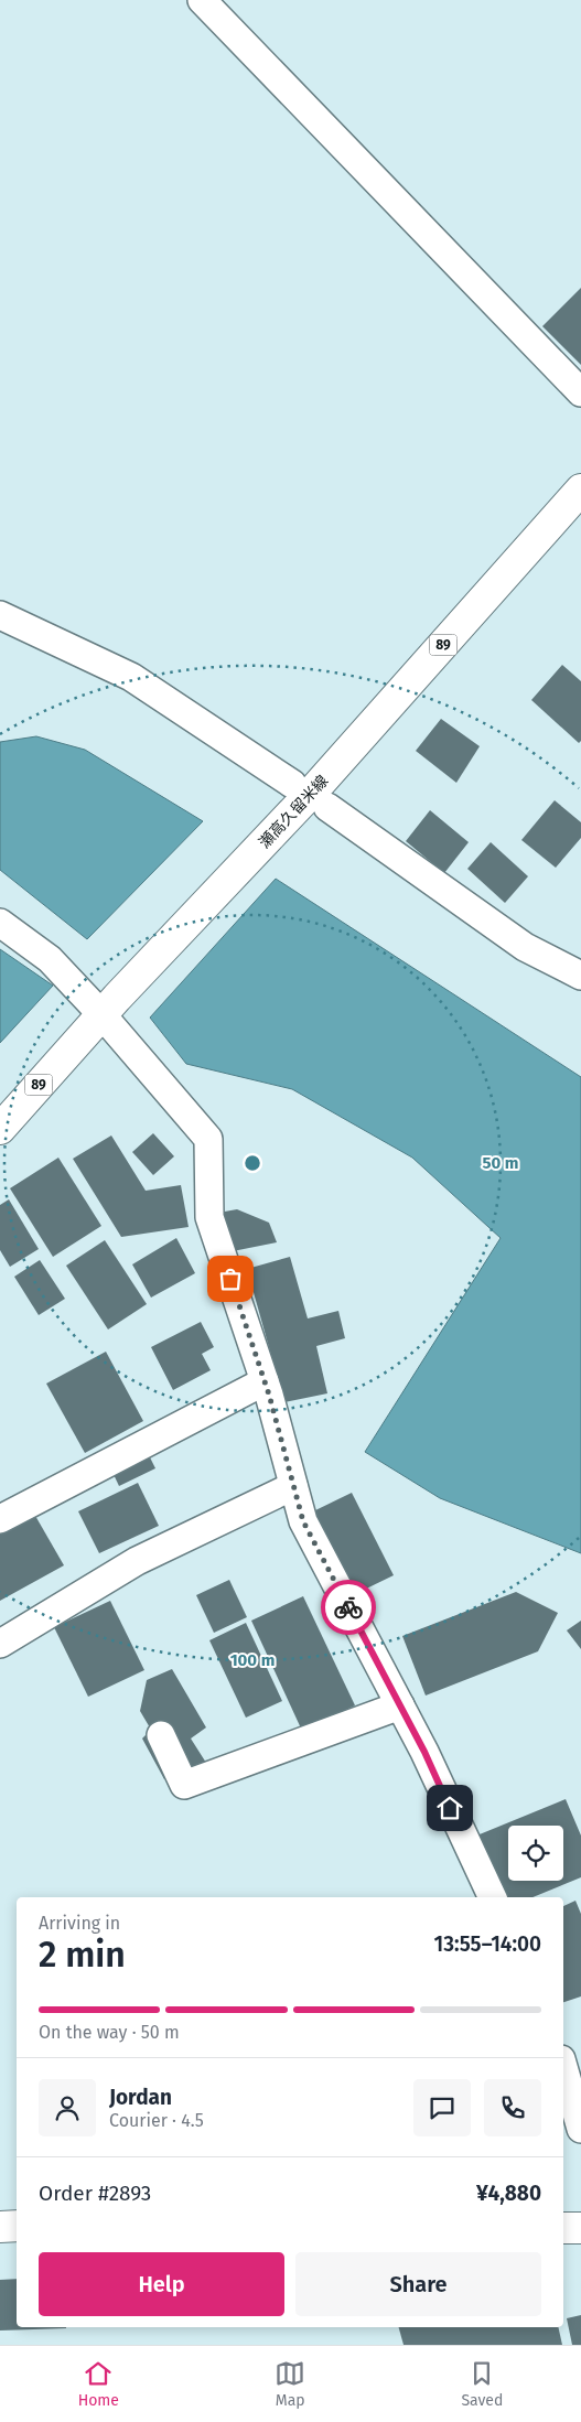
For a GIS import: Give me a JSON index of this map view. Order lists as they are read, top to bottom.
{
  "streets": {
    "main road": ["89", "瀬高久留米線"]
  },
  "page": {
    "heading": ["2 min", "Arriving in", "13:55–14:00"],
    "panel": [
      "Jordan",
      "Courier · 4.5",
      "Order #2893",
      "¥4,880"
    ],
    "bar": "On the way · 50 m",
    "buttons": ["Help", "Share"],
    "tabs": ["Home", "Map", "Saved"]
  },
  "rings": ["50 m", "100 m"]
}
